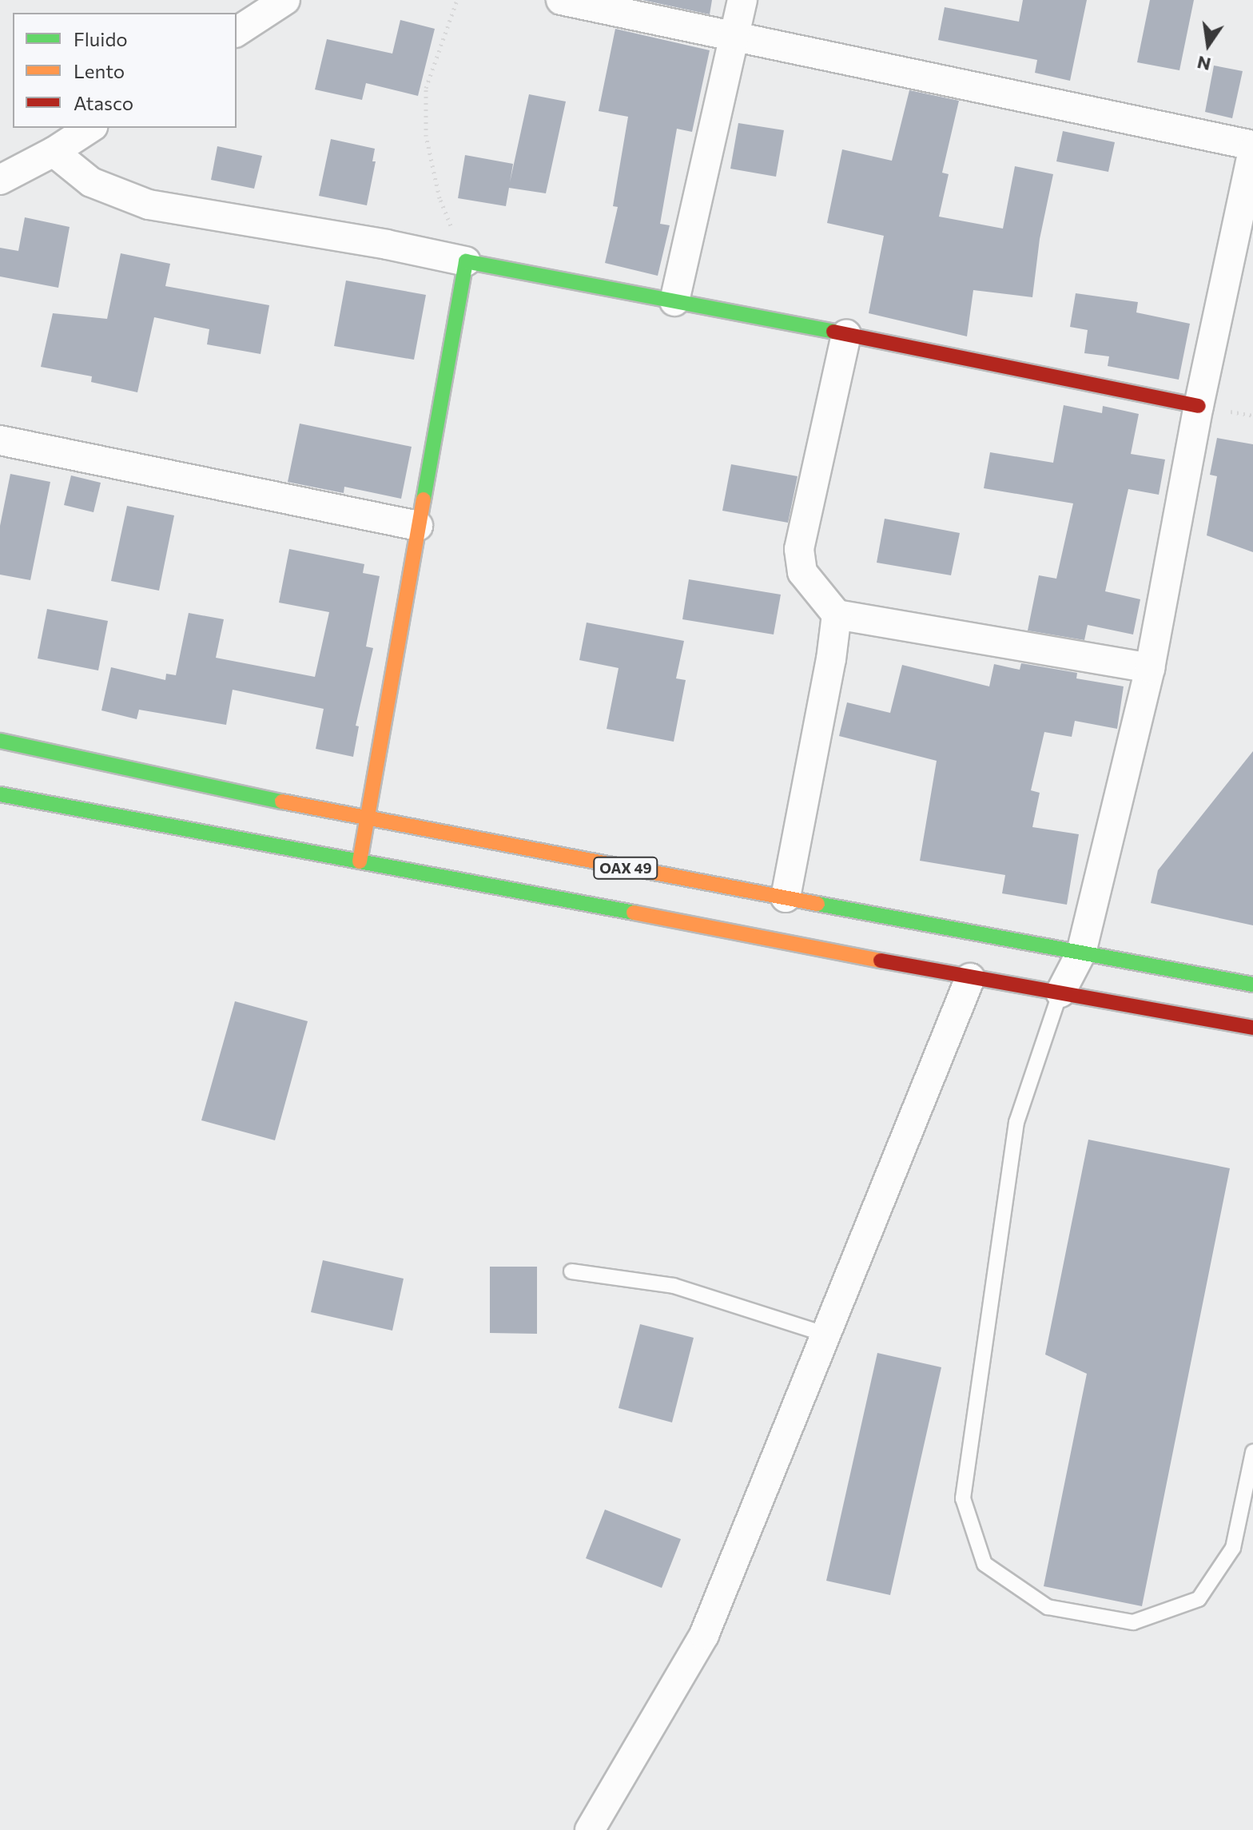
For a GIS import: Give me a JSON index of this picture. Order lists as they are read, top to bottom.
{
  "streets": {
    "main road": ["OAX 49"]
  },
  "legend": ["Fluido", "Lento", "Atasco"],
  "north": "bottom"
}
